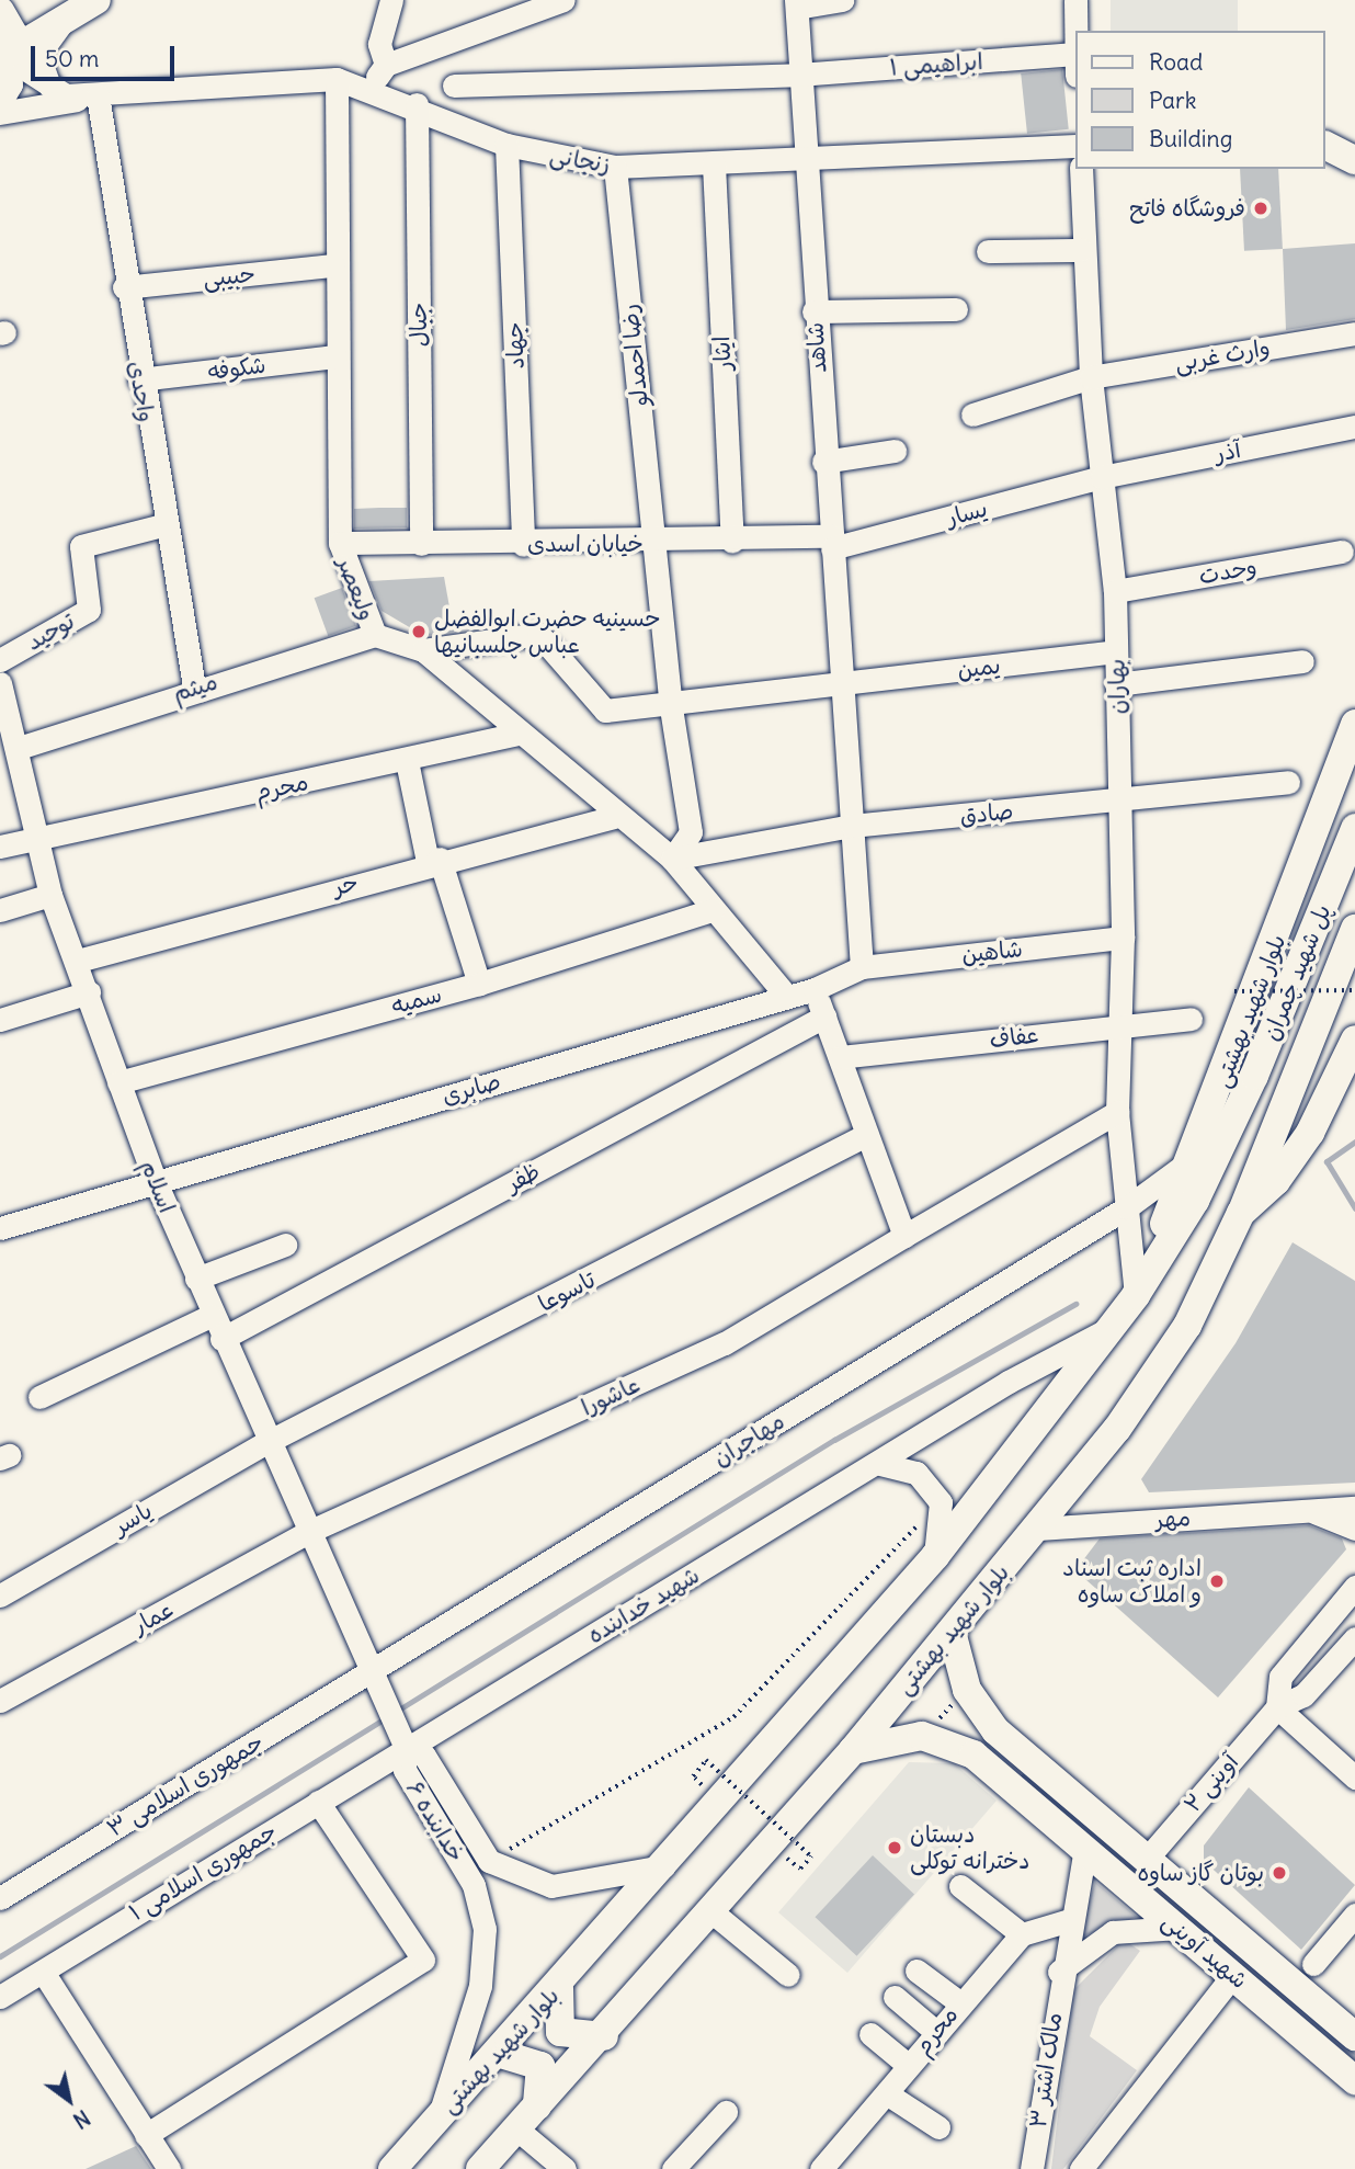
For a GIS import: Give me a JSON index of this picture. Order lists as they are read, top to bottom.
{
  "streets": {
    "main road": ["پل شهید چمران", "بلوار شهید بهشتی", "شهید آوینی"],
    "street": [
      "ابراهیمی ۱",
      "زنجانی",
      "حبیبی",
      "جبال",
      "جهاد",
      "شاهد",
      "ایثار",
      "رضا احمدلو",
      "وارث غربی",
      "شکوفه",
      "واحدی",
      "آذر",
      "یسار",
      "خیابان اسدی",
      "وحدت",
      "ولیعصر",
      "توحید",
      "یمین",
      "بهاران",
      "میثم",
      "محرم",
      "صادق",
      "حر",
      "شاهین",
      "سمیه",
      "عفاف",
      "صابری",
      "ظفر",
      "اسلام",
      "تاسوعا",
      "عاشورا",
      "مهاجران",
      "یاسر",
      "مهر",
      "شهید خدابنده",
      "عمار",
      "۲ آوینی",
      "جمهوری اسلامی ۳",
      "خدابنده ۶",
      "جمهوری اسلامی ۱",
      "مالک اشتر ۳"
    ]
  },
  "crossings": [
    ["ابراهیمی ۱", "شاهد"],
    ["زنجانی", "جبال"],
    ["زنجانی", "جهاد"],
    ["زنجانی", "شاهد"],
    ["زنجانی", "ایثار"],
    ["زنجانی", "رضا احمدلو"],
    ["زنجانی", "واحدی"],
    ["زنجانی", "ولیعصر"],
    ["حبیبی", "واحدی"],
    ["حبیبی", "ولیعصر"],
    ["جبال", "خیابان اسدی"],
    ["جهاد", "خیابان اسدی"],
    ["شاهد", "یسار"],
    ["شاهد", "خیابان اسدی"],
    ["شاهد", "یمین"],
    ["شاهد", "صادق"],
    ["شاهد", "شاهین"],
    ["ایثار", "خیابان اسدی"],
    ["رضا احمدلو", "خیابان اسدی"],
    ["رضا احمدلو", "ولیعصر"],
    ["رضا احمدلو", "یمین"],
    ["رضا احمدلو", "صادق"],
    ["وارث غربی", "بهاران"],
    ["شکوفه", "واحدی"],
    ["شکوفه", "ولیعصر"],
    ["واحدی", "توحید"],
    ["واحدی", "میثم"],
    ["آذر", "یسار"],
    ["آذر", "بهاران"],
    ["یسار", "خیابان اسدی"],
    ["یسار", "بهاران"],
    ["خیابان اسدی", "ولیعصر"],
    ["وحدت", "بهاران"],
    ["ولیعصر", "یمین"],
    ["ولیعصر", "میثم"],
    ["ولیعصر", "محرم"],
    ["ولیعصر", "صادق"],
    ["ولیعصر", "حر"],
    ["ولیعصر", "سمیه"],
    ["ولیعصر", "صابری"],
    ["یمین", "بهاران"],
    ["بهاران", "صادق"],
    ["بهاران", "شاهین"],
    ["بهاران", "بلوار شهید بهشتی"],
    ["بهاران", "عفاف"],
    ["بهاران", "عاشورا"],
    ["بهاران", "مهاجران"],
    ["میثم", "اسلام"],
    ["محرم", "اسلام"],
    ["حر", "اسلام"],
    ["شاهین", "صابری"],
    ["پل شهید چمران", "بلوار شهید بهشتی"],
    ["سمیه", "اسلام"],
    ["بلوار شهید بهشتی", "مهاجران"],
    ["بلوار شهید بهشتی", "مهر"],
    ["بلوار شهید بهشتی", "شهید خدابنده"],
    ["بلوار شهید بهشتی", "خدابنده ۶"],
    ["بلوار شهید بهشتی", "شهید آوینی"],
    ["صابری", "اسلام"],
    ["ظفر", "اسلام"],
    ["اسلام", "تاسوعا"],
    ["اسلام", "عاشورا"],
    ["اسلام", "مهاجران"],
    ["اسلام", "یاسر"],
    ["اسلام", "شهید خدابنده"],
    ["اسلام", "عمار"],
    ["اسلام", "جمهوری اسلامی ۳"],
    ["اسلام", "خدابنده ۶"],
    ["اسلام", "جمهوری اسلامی ۱"],
    ["تاسوعا", "یاسر"],
    ["عاشورا", "عمار"],
    ["مهاجران", "جمهوری اسلامی ۳"],
    ["شهید خدابنده", "خدابنده ۶"],
    ["شهید خدابنده", "جمهوری اسلامی ۱"],
    ["۲ آوینی", "شهید آوینی"],
    ["خدابنده ۶", "جمهوری اسلامی ۱"],
    ["شهید آوینی", "مالک اشتر ۳"]
  ],
  "places": [
    "فروشگاه فاتح",
    "حسینیه حضرت ابوالفضل عباس چلسبانیها",
    "اداره ثبت اسناد و املاک ساوه",
    "دبستان دخترانه توکلی",
    "بوتان گاز ساوه"
  ],
  "legend": ["Road", "Park", "Building"],
  "scale_bar": "50 m",
  "north": "bottom right"
}
